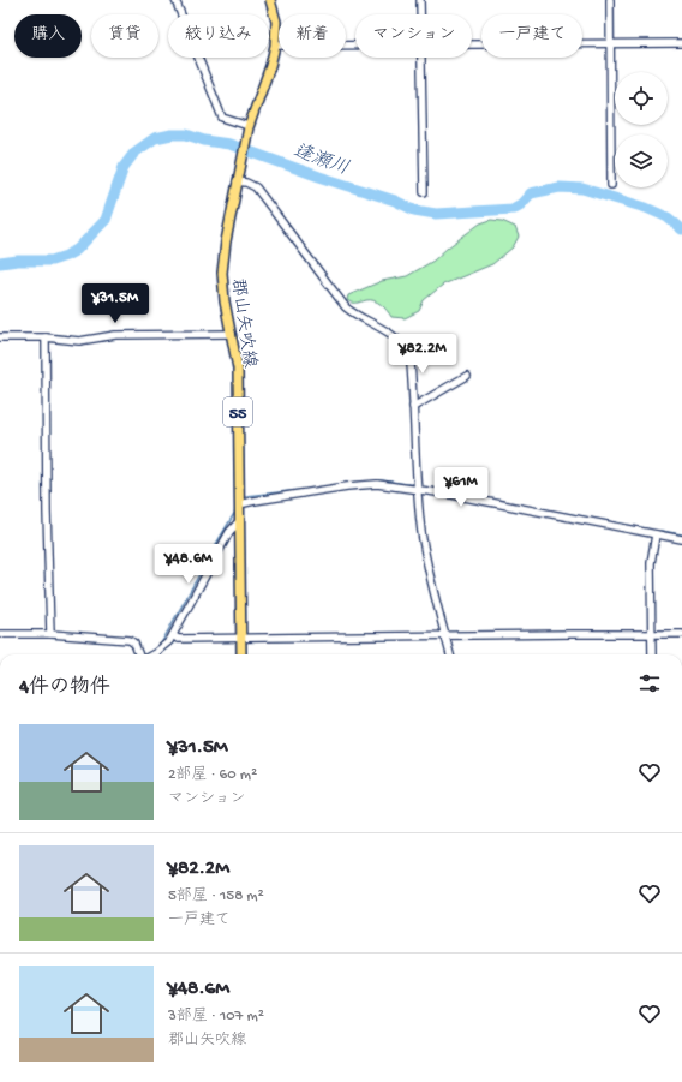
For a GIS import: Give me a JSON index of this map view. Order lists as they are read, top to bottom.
{
  "streets": {
    "main road": ["郡山矢吹線", "55"]
  },
  "water": ["逢瀬川"],
  "page": {
    "chip": [
      "購入",
      "賃貸",
      "絞り込み",
      "新着",
      "マンション",
      "一戸建て"
    ],
    "price": [
      "¥31.5M",
      "¥82.2M",
      "¥61M",
      "¥48.6M"
    ],
    "heading": "4件の物件",
    "list": [
      {
        "name": "¥31.5M",
        "note": "2部屋 · 60 m² · マンション"
      },
      {
        "name": "¥82.2M",
        "note": "5部屋 · 158 m² · 一戸建て"
      },
      {
        "name": "¥48.6M",
        "note": "3部屋 · 107 m² · 郡山矢吹線"
      }
    ]
  }
}
